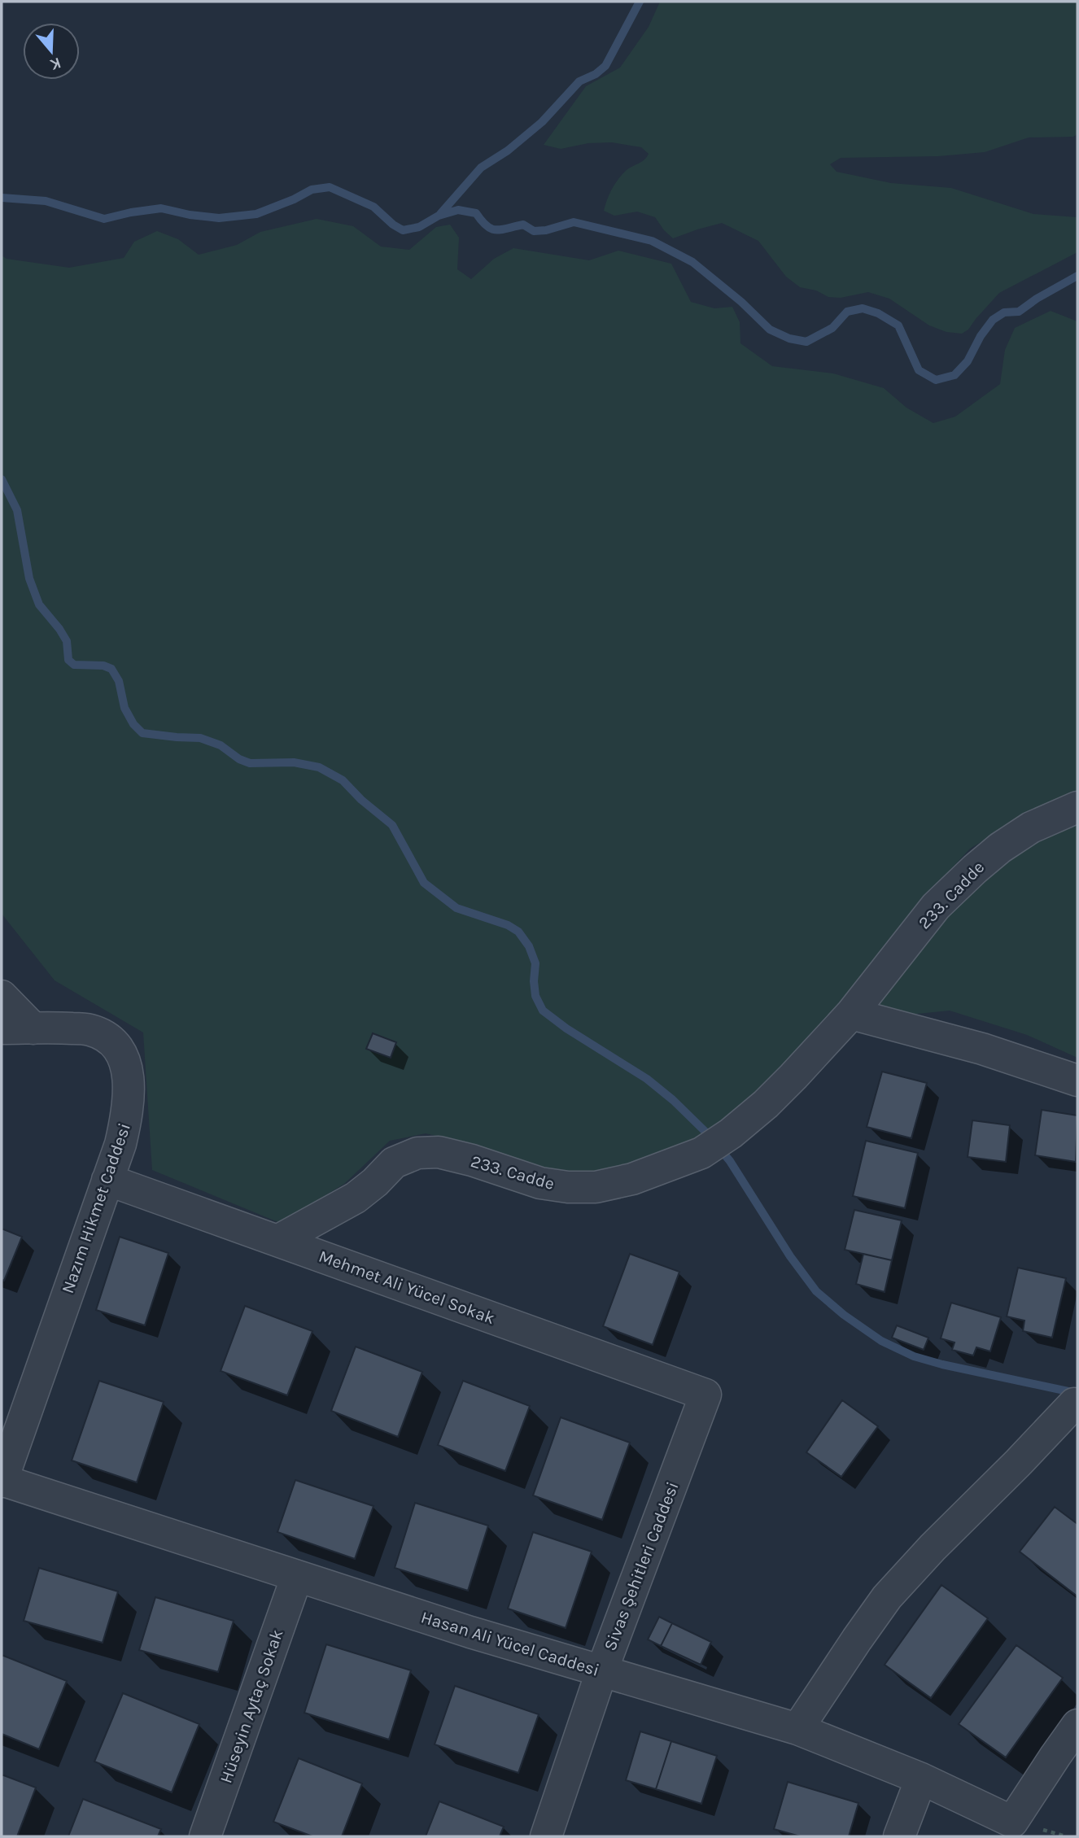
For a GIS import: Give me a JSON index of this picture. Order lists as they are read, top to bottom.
{
  "streets": {
    "street": [
      "233. Cadde",
      "Nazım Hikmet Caddesi",
      "Mehmet Ali Yücel Sokak",
      "Sivas Şehitleri Caddesi",
      "Hasan Ali Yücel Caddesi",
      "Hüseyin Aytaç Sokak"
    ]
  },
  "crossings": [
    ["233. Cadde", "Mehmet Ali Yücel Sokak"],
    ["Nazım Hikmet Caddesi", "Mehmet Ali Yücel Sokak"],
    ["Nazım Hikmet Caddesi", "Hasan Ali Yücel Caddesi"],
    ["Mehmet Ali Yücel Sokak", "Sivas Şehitleri Caddesi"],
    ["Sivas Şehitleri Caddesi", "Hasan Ali Yücel Caddesi"],
    ["Hasan Ali Yücel Caddesi", "Hüseyin Aytaç Sokak"]
  ],
  "north": "bottom"
}
